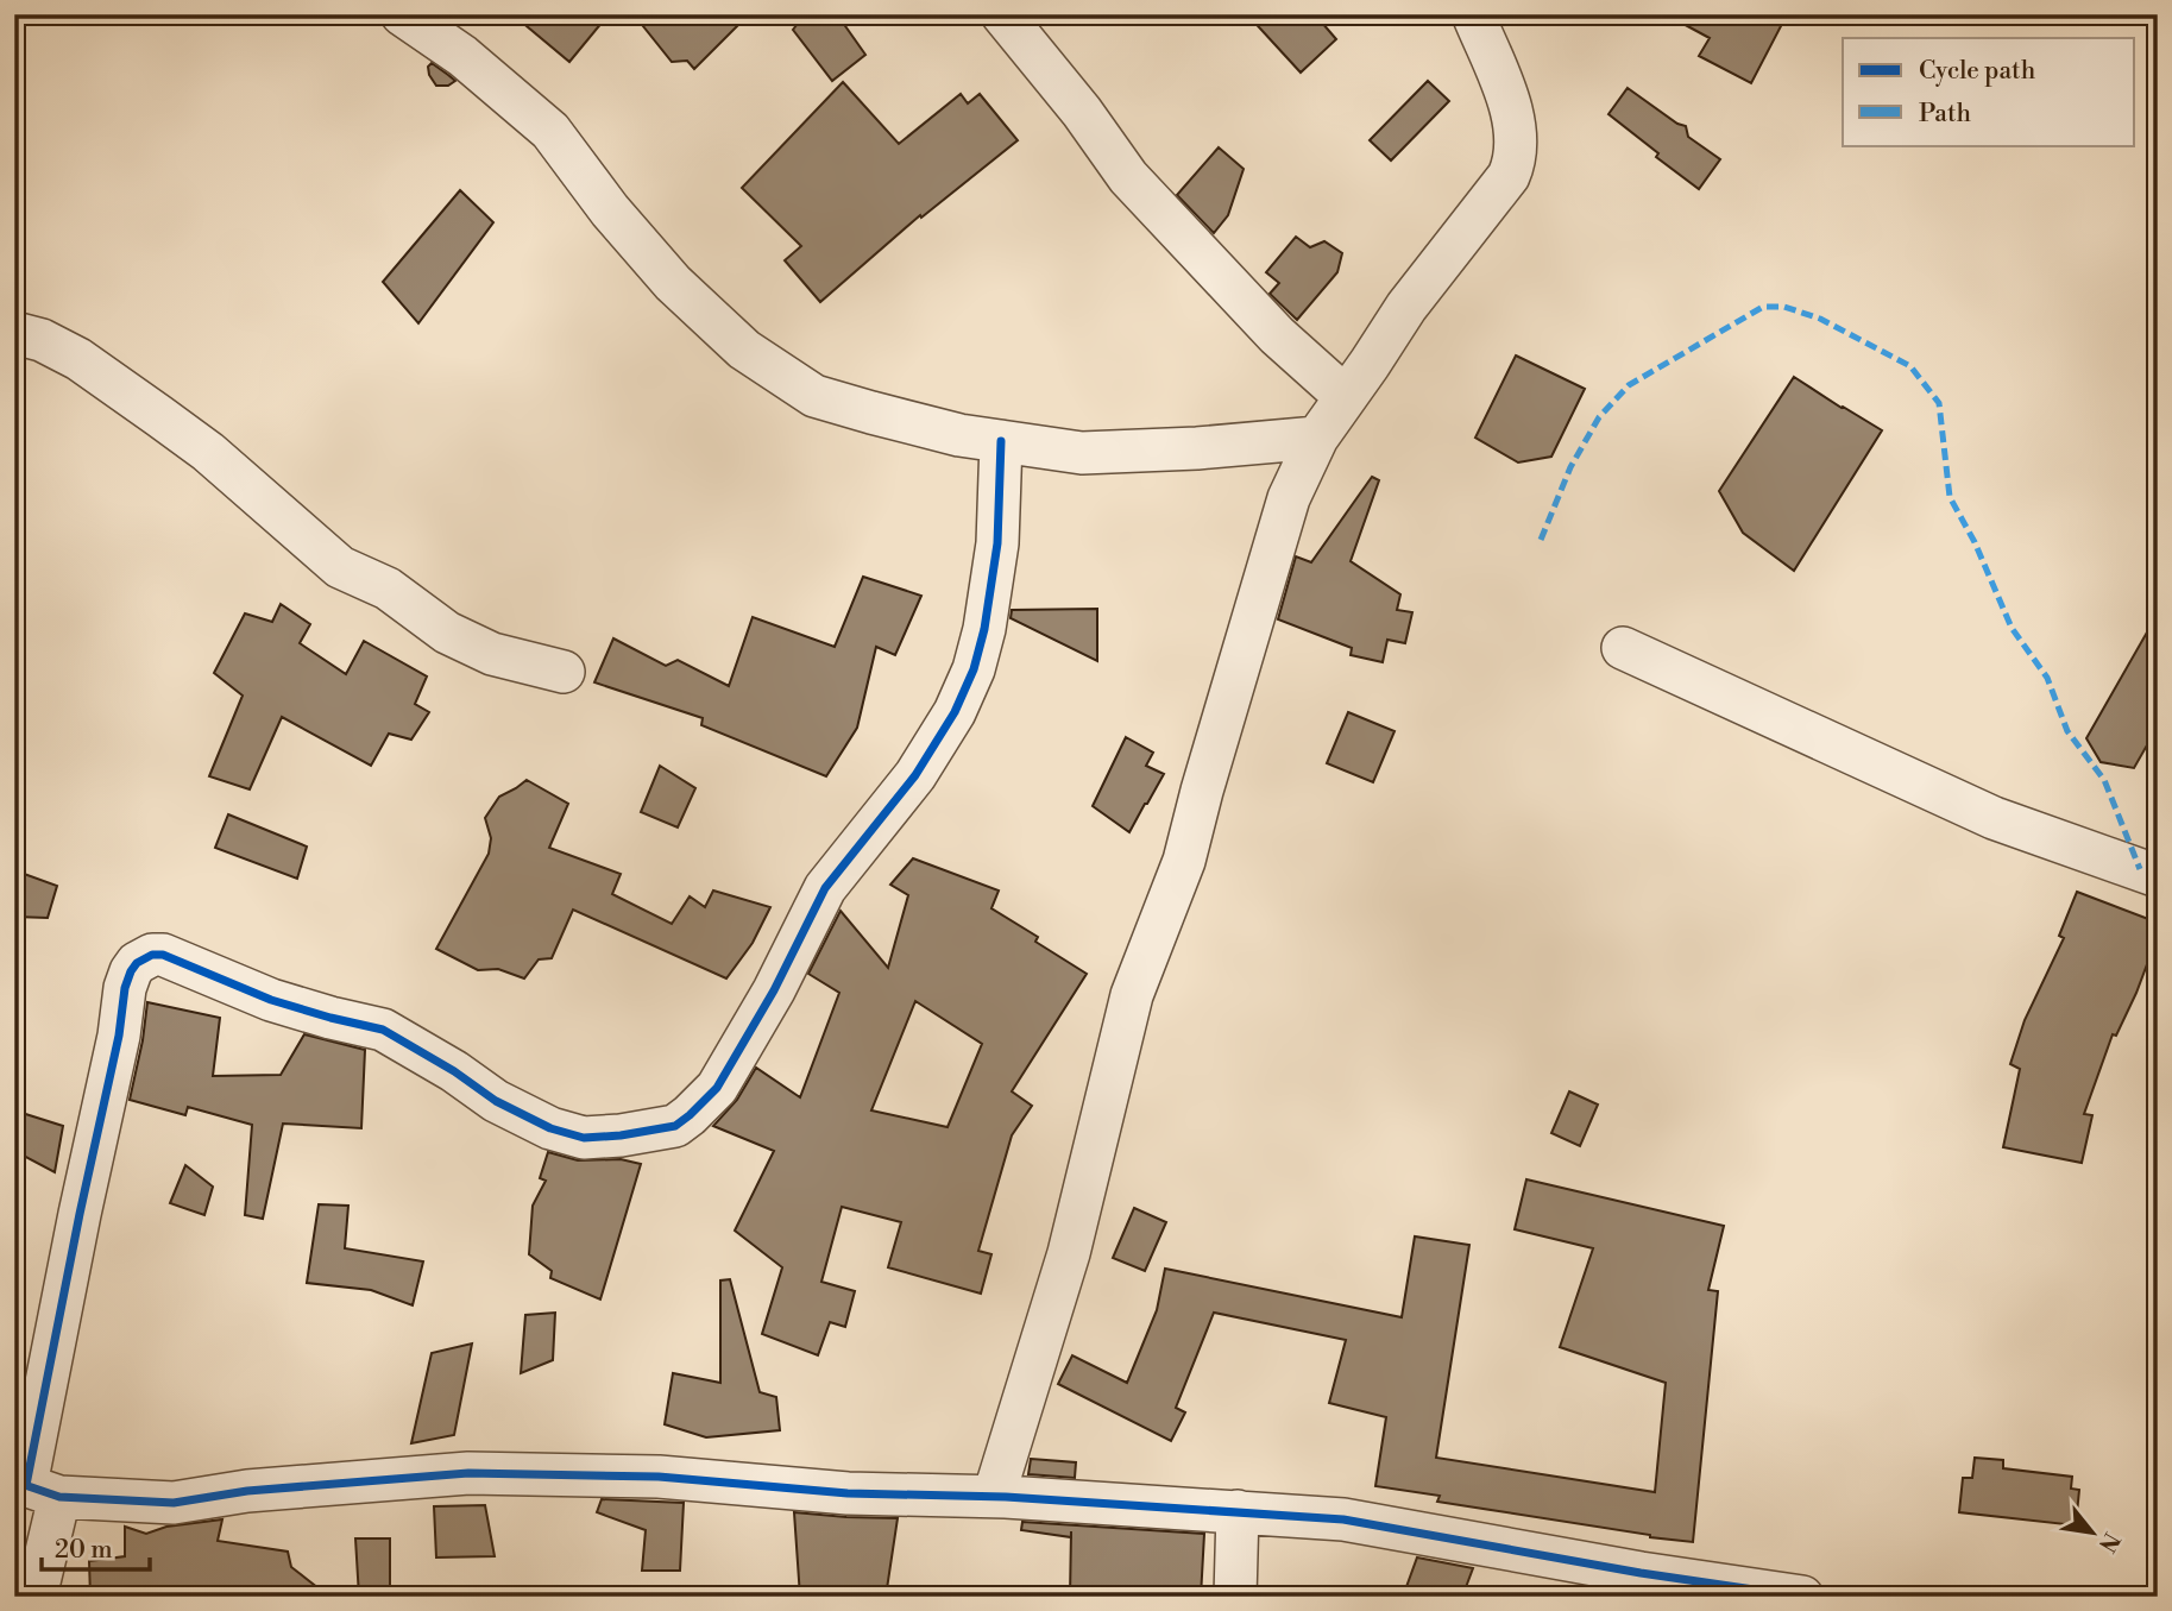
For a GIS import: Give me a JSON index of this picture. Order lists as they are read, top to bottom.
{
  "legend": ["Cycle path", "Path"],
  "scale_bar": "20 m",
  "north": "bottom right"
}
